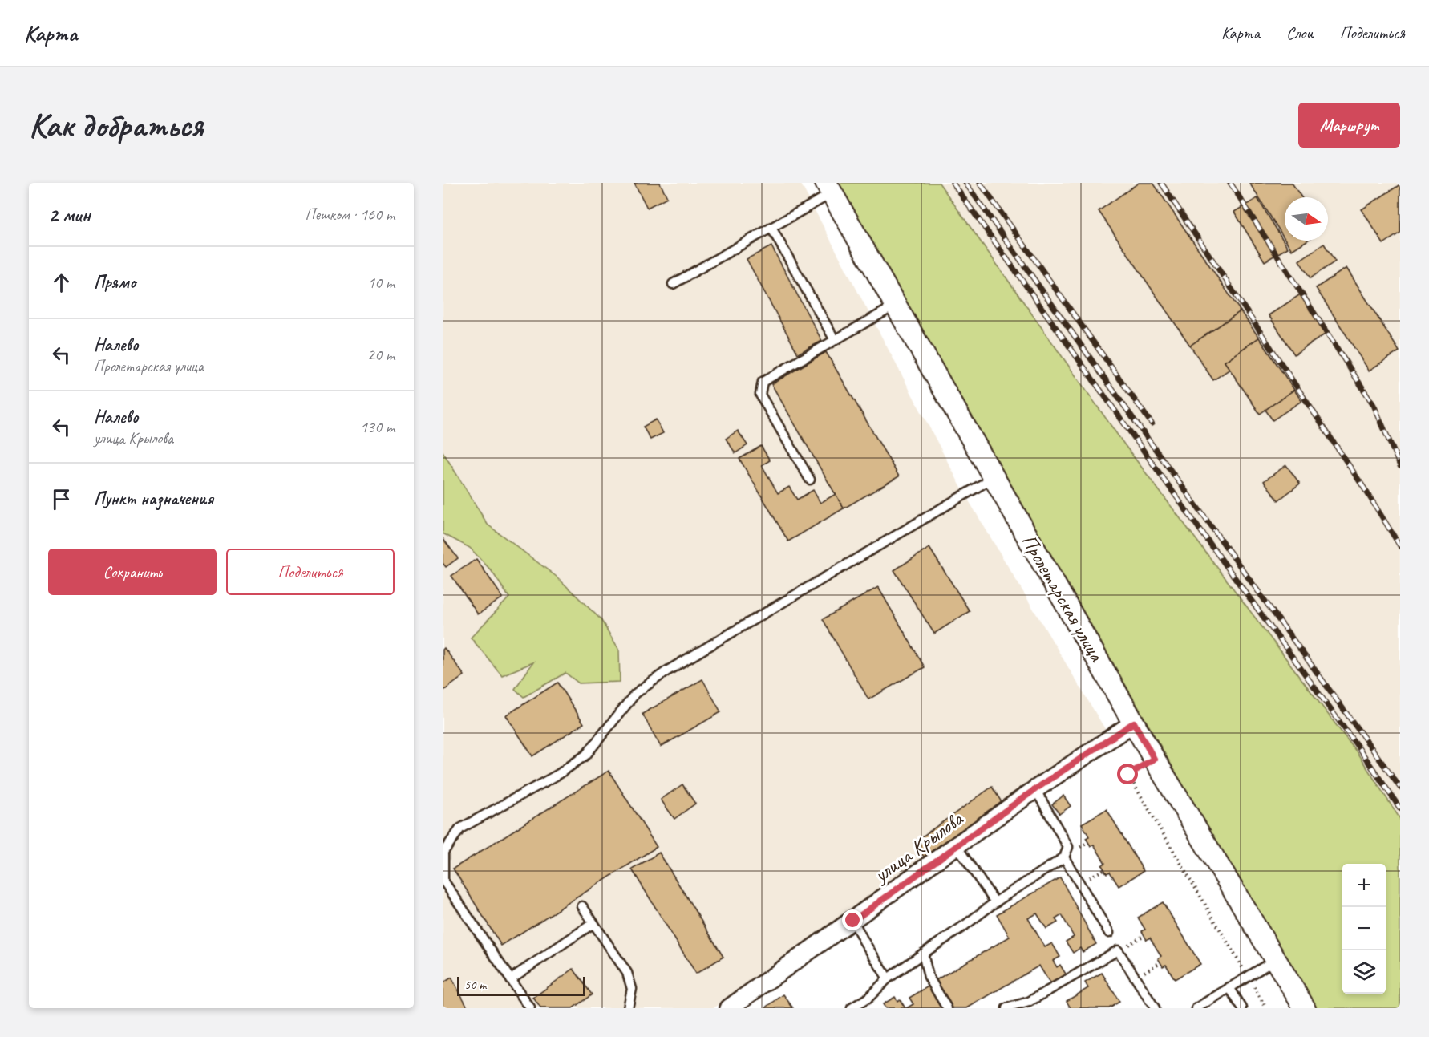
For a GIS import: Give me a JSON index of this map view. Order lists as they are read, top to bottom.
{
  "streets": {
    "street": ["Пролетарская улица", "улица Крылова"]
  },
  "crossings": [
    ["Пролетарская улица", "улица Крылова"]
  ],
  "scale_bar": "50 m",
  "north": "right",
  "page": {
    "header": "Карта",
    "nav": ["Карта", "Слои", "Поделиться"],
    "buttons": [
      "Маршрут",
      ["Сохранить", "Поделиться"]
    ],
    "title": "Как добраться",
    "heading": ["2 мин", "Пешком · 160 m"],
    "list": [
      ["Прямо", "10 m"],
      ["Налево", "Пролетарская улица", "20 m"],
      ["Налево", "улица Крылова", "130 m"],
      "Пункт назначения"
    ],
    "map_buttons": ["+", "−"],
    "scale": "50 m"
  }
}
